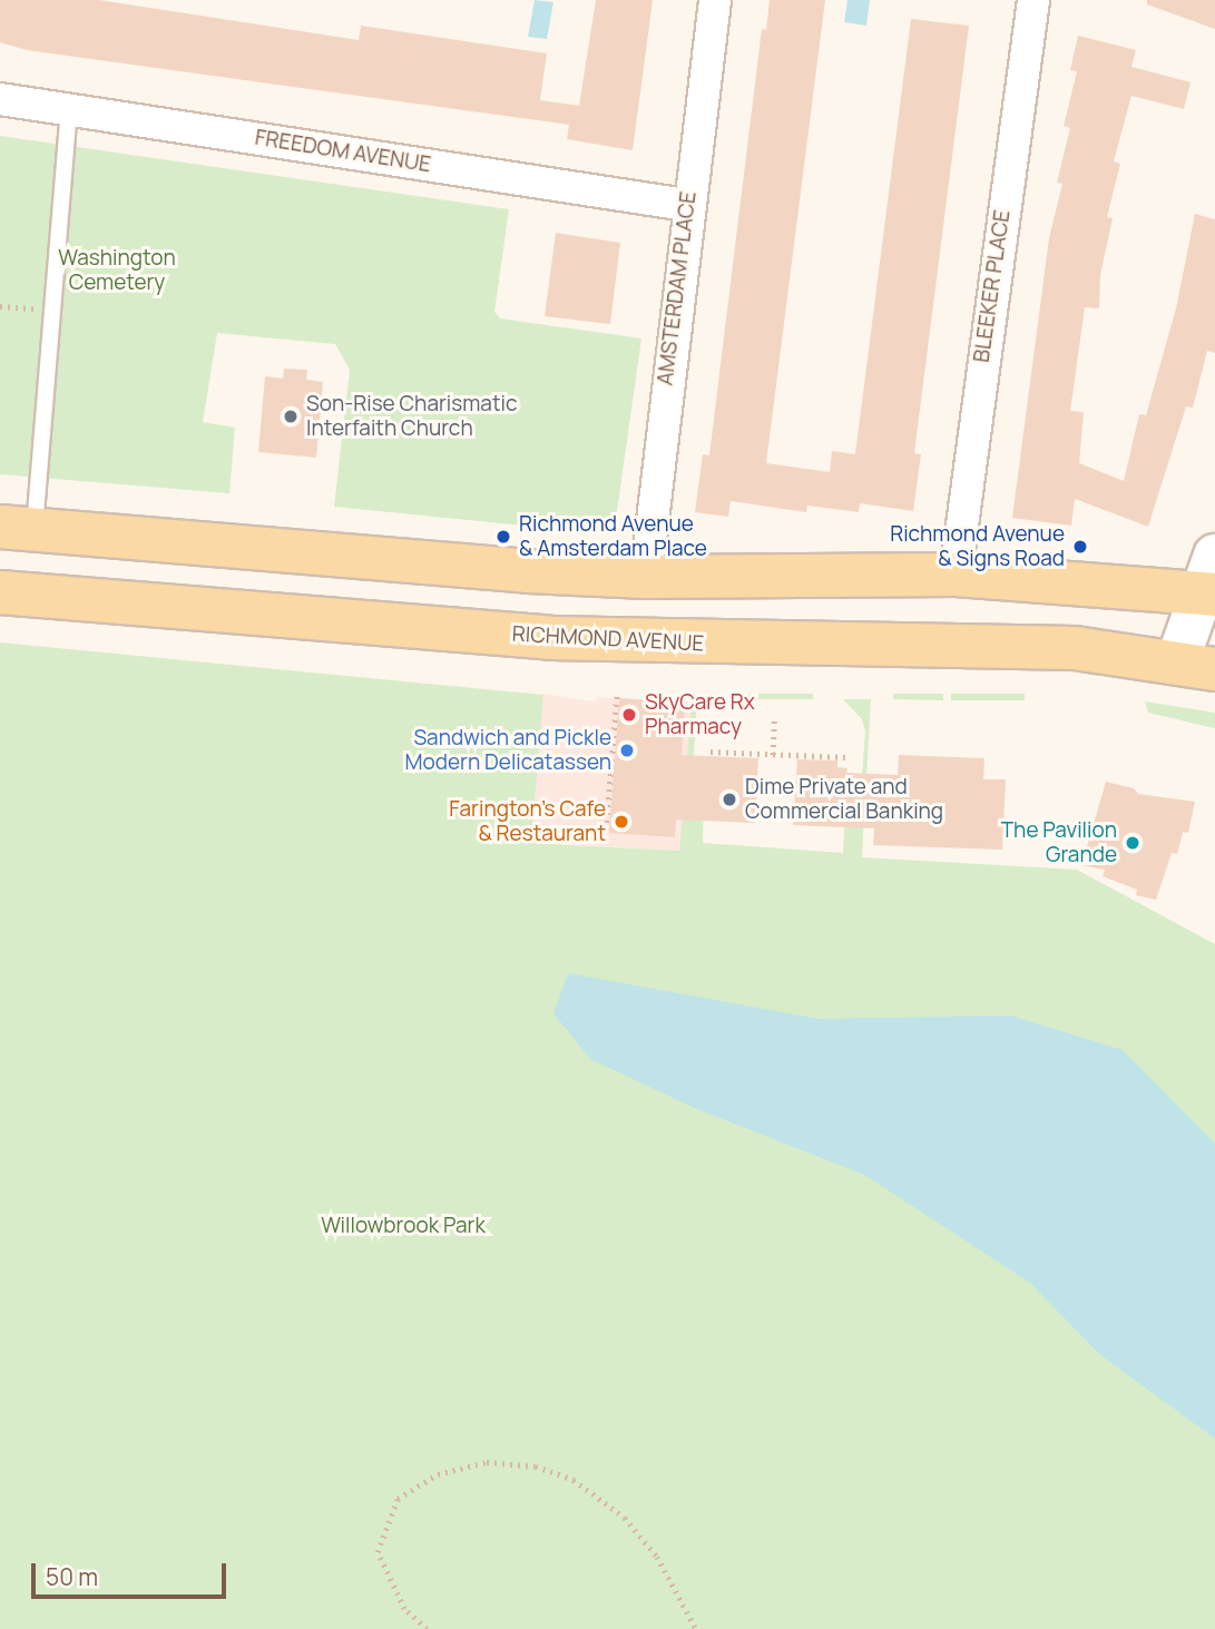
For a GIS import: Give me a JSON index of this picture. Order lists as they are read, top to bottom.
{
  "streets": {
    "main road": ["RICHMOND AVENUE"],
    "street": ["FREEDOM AVENUE", "BLEEKER PLACE", "AMSTERDAM PLACE"]
  },
  "crossings": [
    ["FREEDOM AVENUE", "AMSTERDAM PLACE"]
  ],
  "parks": ["Washington Cemetery", "Willowbrook Park"],
  "places": [
    "Son-Rise Charismatic Interfaith Church",
    "Richmond Avenue & Amsterdam Place",
    "Richmond Avenue & Signs Road",
    "SkyCare Rx Pharmacy",
    "Sandwich and Pickle Modern Delicatassen",
    "Dime Private and Commercial Banking",
    "Farington's Cafe & Restaurant",
    "The Pavilion Grande"
  ],
  "scale_bar": "50 m"
}
